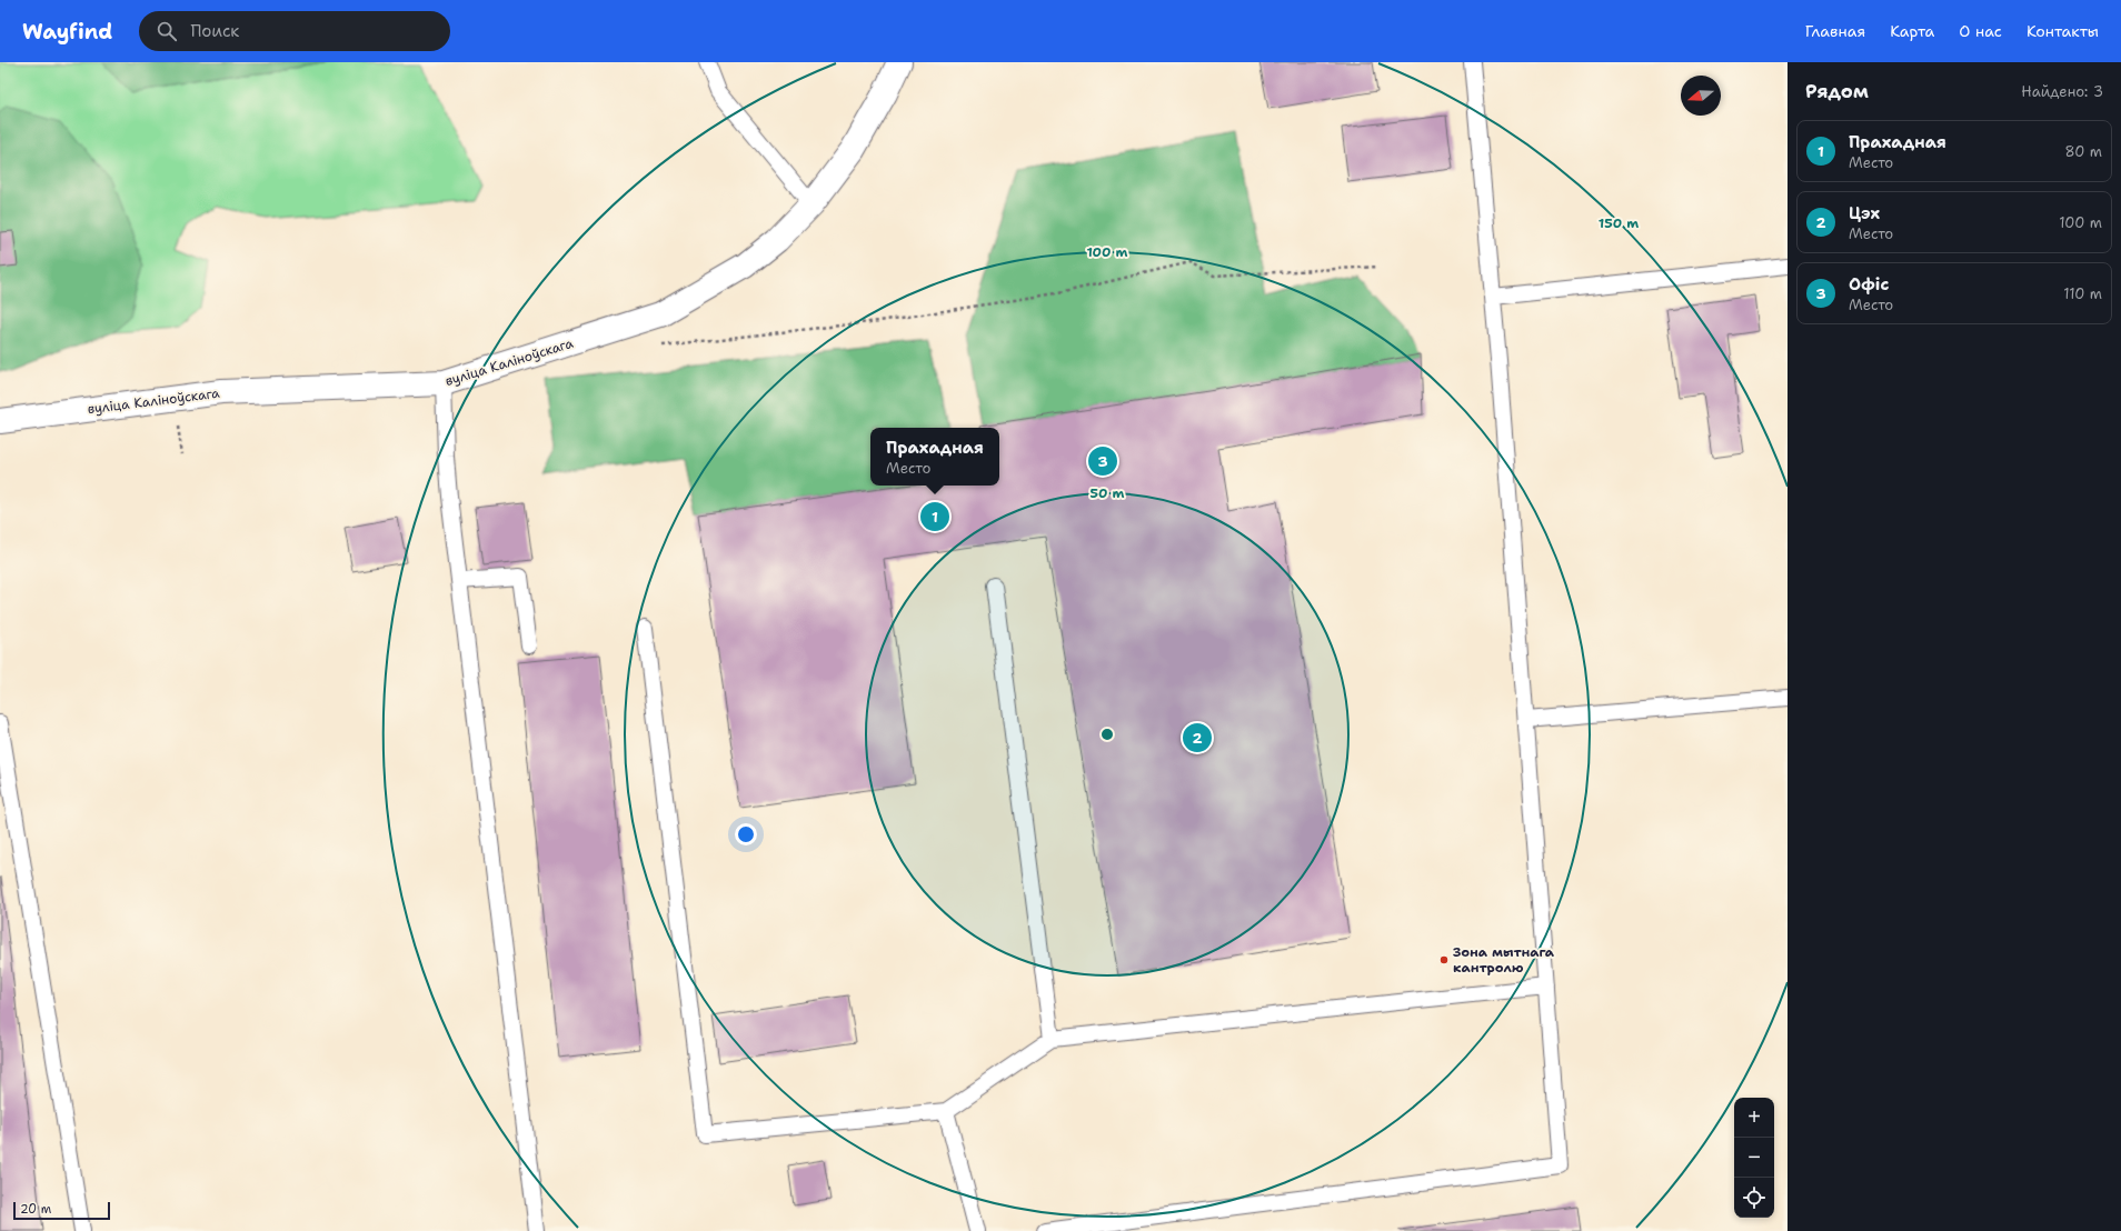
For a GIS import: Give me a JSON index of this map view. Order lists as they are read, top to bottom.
{
  "streets": {
    "street": ["вуліца Каліноўскага"]
  },
  "places": ["Зона мытнага кантролю"],
  "scale_bar": "20 m",
  "north": "left",
  "page": {
    "header": "Wayfind",
    "search": "Поиск",
    "nav": [
      "Главная",
      "Карта",
      "О нас",
      "Контакты"
    ],
    "heading": ["Рядом", "Найдено: 3"],
    "list": [
      {
        "mark": "1",
        "name": "Прахадная",
        "note": "Место",
        "value": "80 m"
      },
      {
        "mark": "2",
        "name": "Цэх",
        "note": "Место",
        "value": "100 m"
      },
      {
        "mark": "3",
        "name": "Офіс",
        "note": "Место",
        "value": "110 m"
      }
    ],
    "popup": ["Прахадная", "Место"],
    "pins": ["3", "1", "2"],
    "map_buttons": ["+", "−"],
    "scale": "20 m"
  },
  "rings": ["150 m", "100 m", "50 m"]
}
